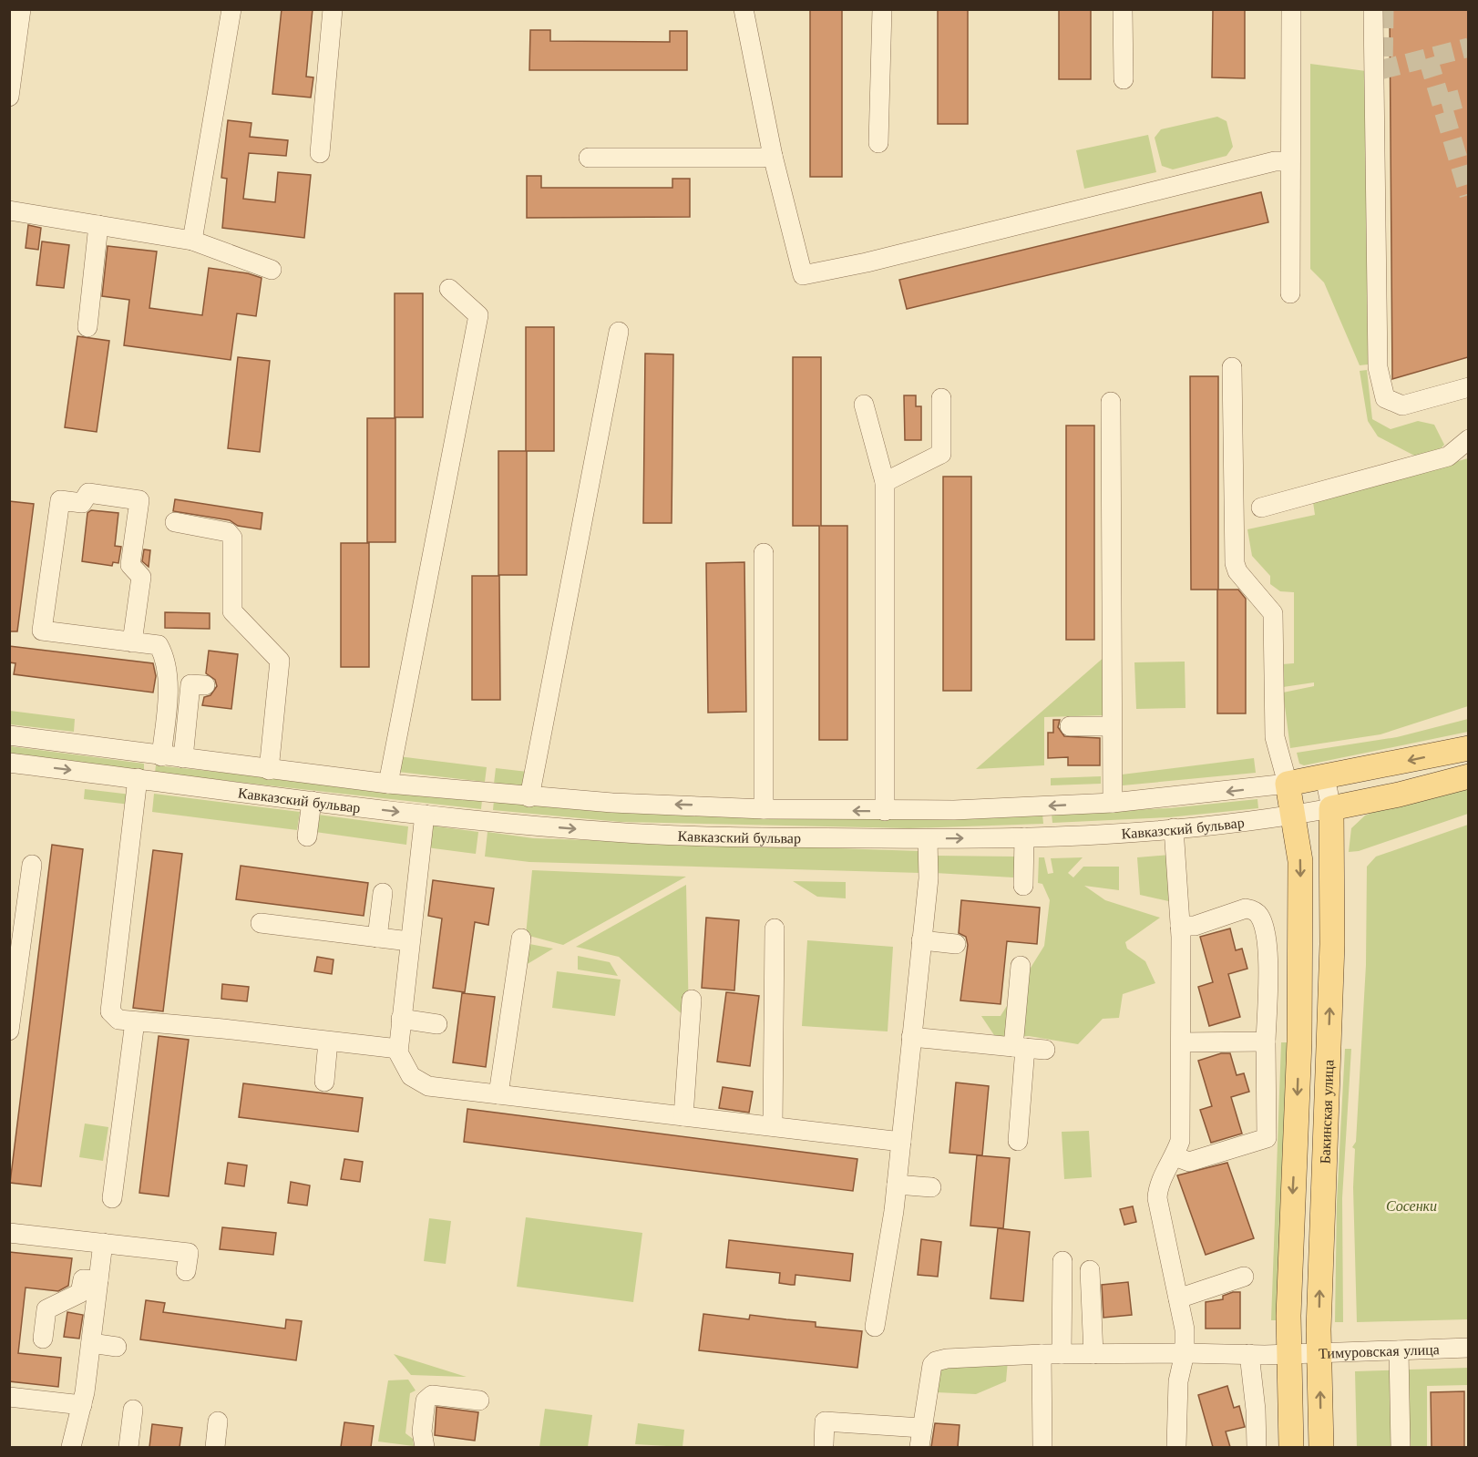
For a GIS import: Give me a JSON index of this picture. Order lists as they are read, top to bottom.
{
  "streets": {
    "main road": ["Кавказский бульвар", "Бакинская улица"],
    "street": ["Тимуровская улица"]
  },
  "crossings": [
    ["Кавказский бульвар", "Бакинская улица"],
    ["Бакинская улица", "Тимуровская улица"]
  ],
  "parks": ["Сосенки"]
}
